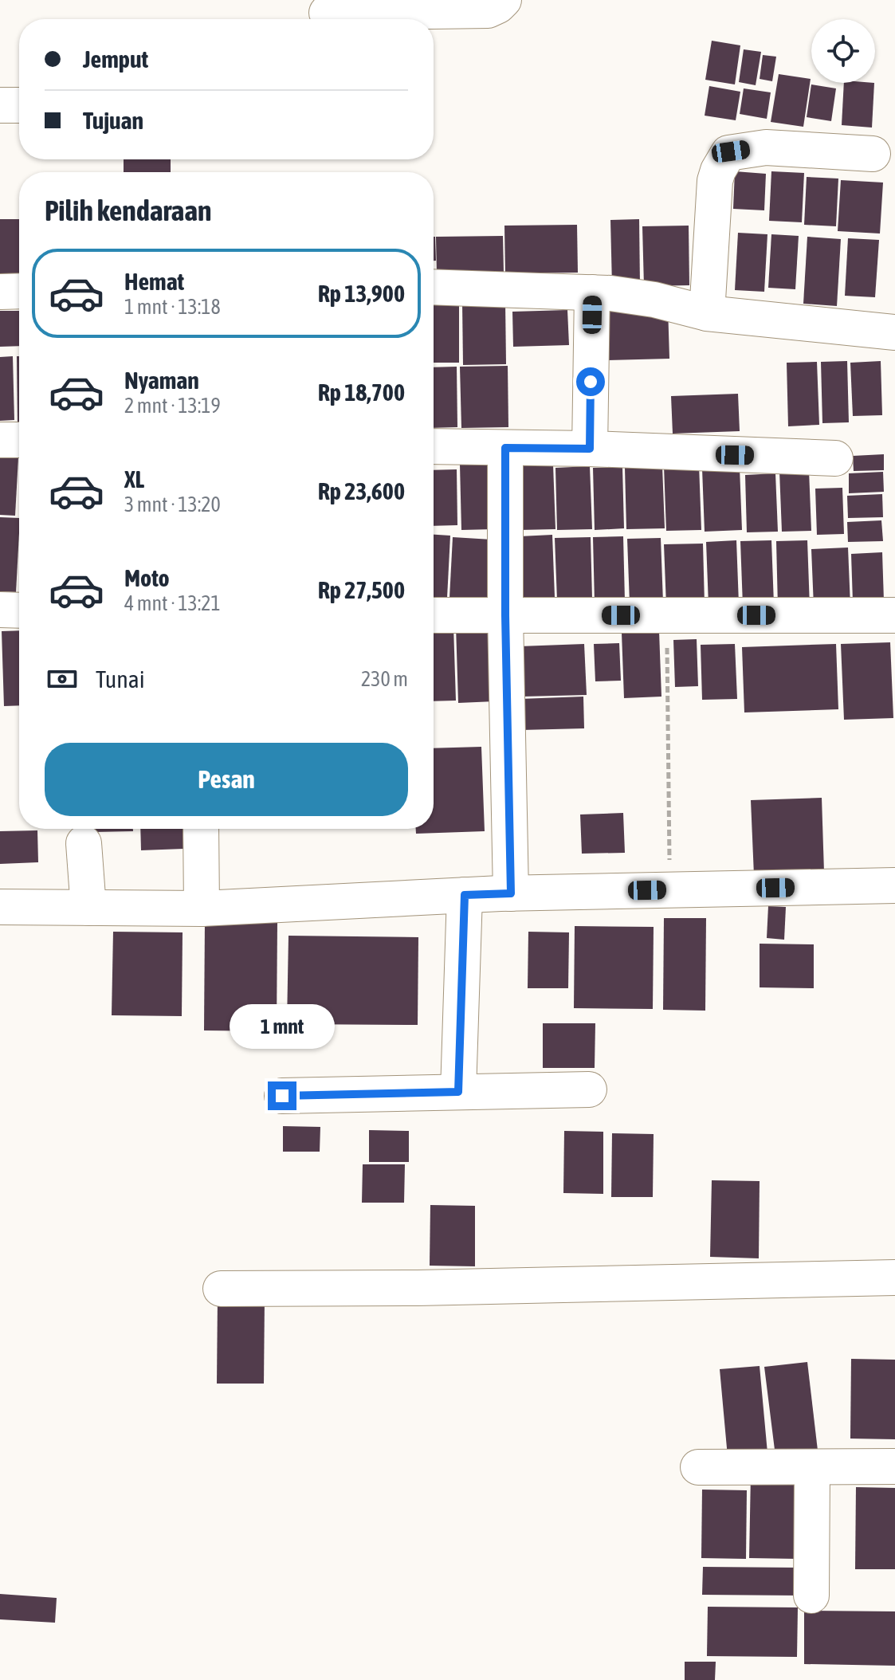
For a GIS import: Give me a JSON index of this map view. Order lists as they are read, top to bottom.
{
  "page": {
    "banner": ["Jemput", "Tujuan"],
    "heading": "Pilih kendaraan",
    "list": [
      {
        "name": "Hemat",
        "note": "1 mnt · 13:18",
        "value": "Rp 13,900"
      },
      {
        "name": "Nyaman",
        "note": "2 mnt · 13:19",
        "value": "Rp 18,700"
      },
      {
        "name": "XL",
        "note": "3 mnt · 13:20",
        "value": "Rp 23,600"
      },
      {
        "name": "Moto",
        "note": "4 mnt · 13:21",
        "value": "Rp 27,500"
      }
    ],
    "pay": ["Tunai", "230 m"],
    "buttons": "Pesan",
    "bubble": "1 mnt"
  }
}
